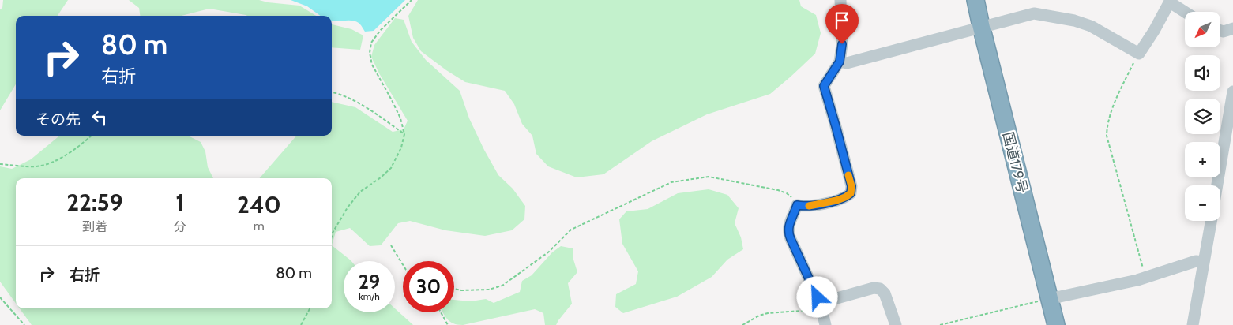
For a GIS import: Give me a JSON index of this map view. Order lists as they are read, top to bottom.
{
  "streets": {
    "highway": ["国道179号"]
  },
  "north": "bottom left",
  "page": {
    "map_buttons": ["+", "−"],
    "turn": ["80 m", "右折"],
    "then": "その先",
    "eta": [
      "22:59",
      "到着",
      "1",
      "分",
      "240",
      "m"
    ],
    "list": [
      {
        "name": "右折",
        "value": "80 m"
      }
    ],
    "speed": "29 km/h",
    "limit": "30"
  }
}
